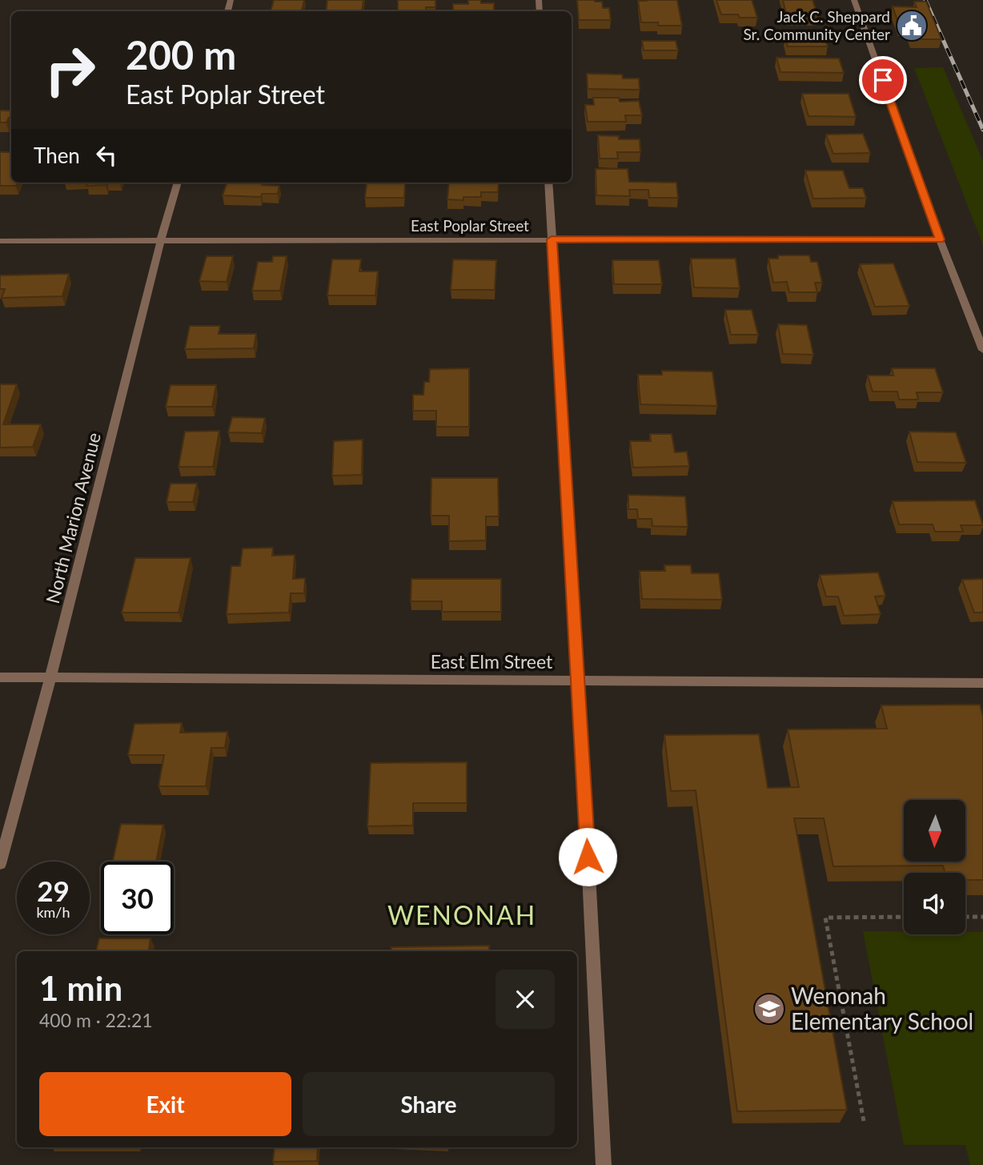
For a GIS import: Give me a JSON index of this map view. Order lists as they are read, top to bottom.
{
  "streets": {
    "street": ["East Poplar Street", "North Marion Avenue", "East Elm Street"]
  },
  "crossings": [
    ["East Poplar Street", "North Marion Avenue"],
    ["North Marion Avenue", "East Elm Street"]
  ],
  "districts": ["WENONAH"],
  "places": {
    "public building": ["Jack C. Sheppard Sr. Community Center"],
    "school or university": ["Wenonah Elementary School"]
  },
  "north": "bottom",
  "page": {
    "turn": ["200 m", "East Poplar Street"],
    "then": "Then",
    "speed": "29 km/h",
    "limit": "30",
    "heading": ["1 min", "400 m · 22:21"],
    "buttons": ["Exit", "Share"]
  }
}
